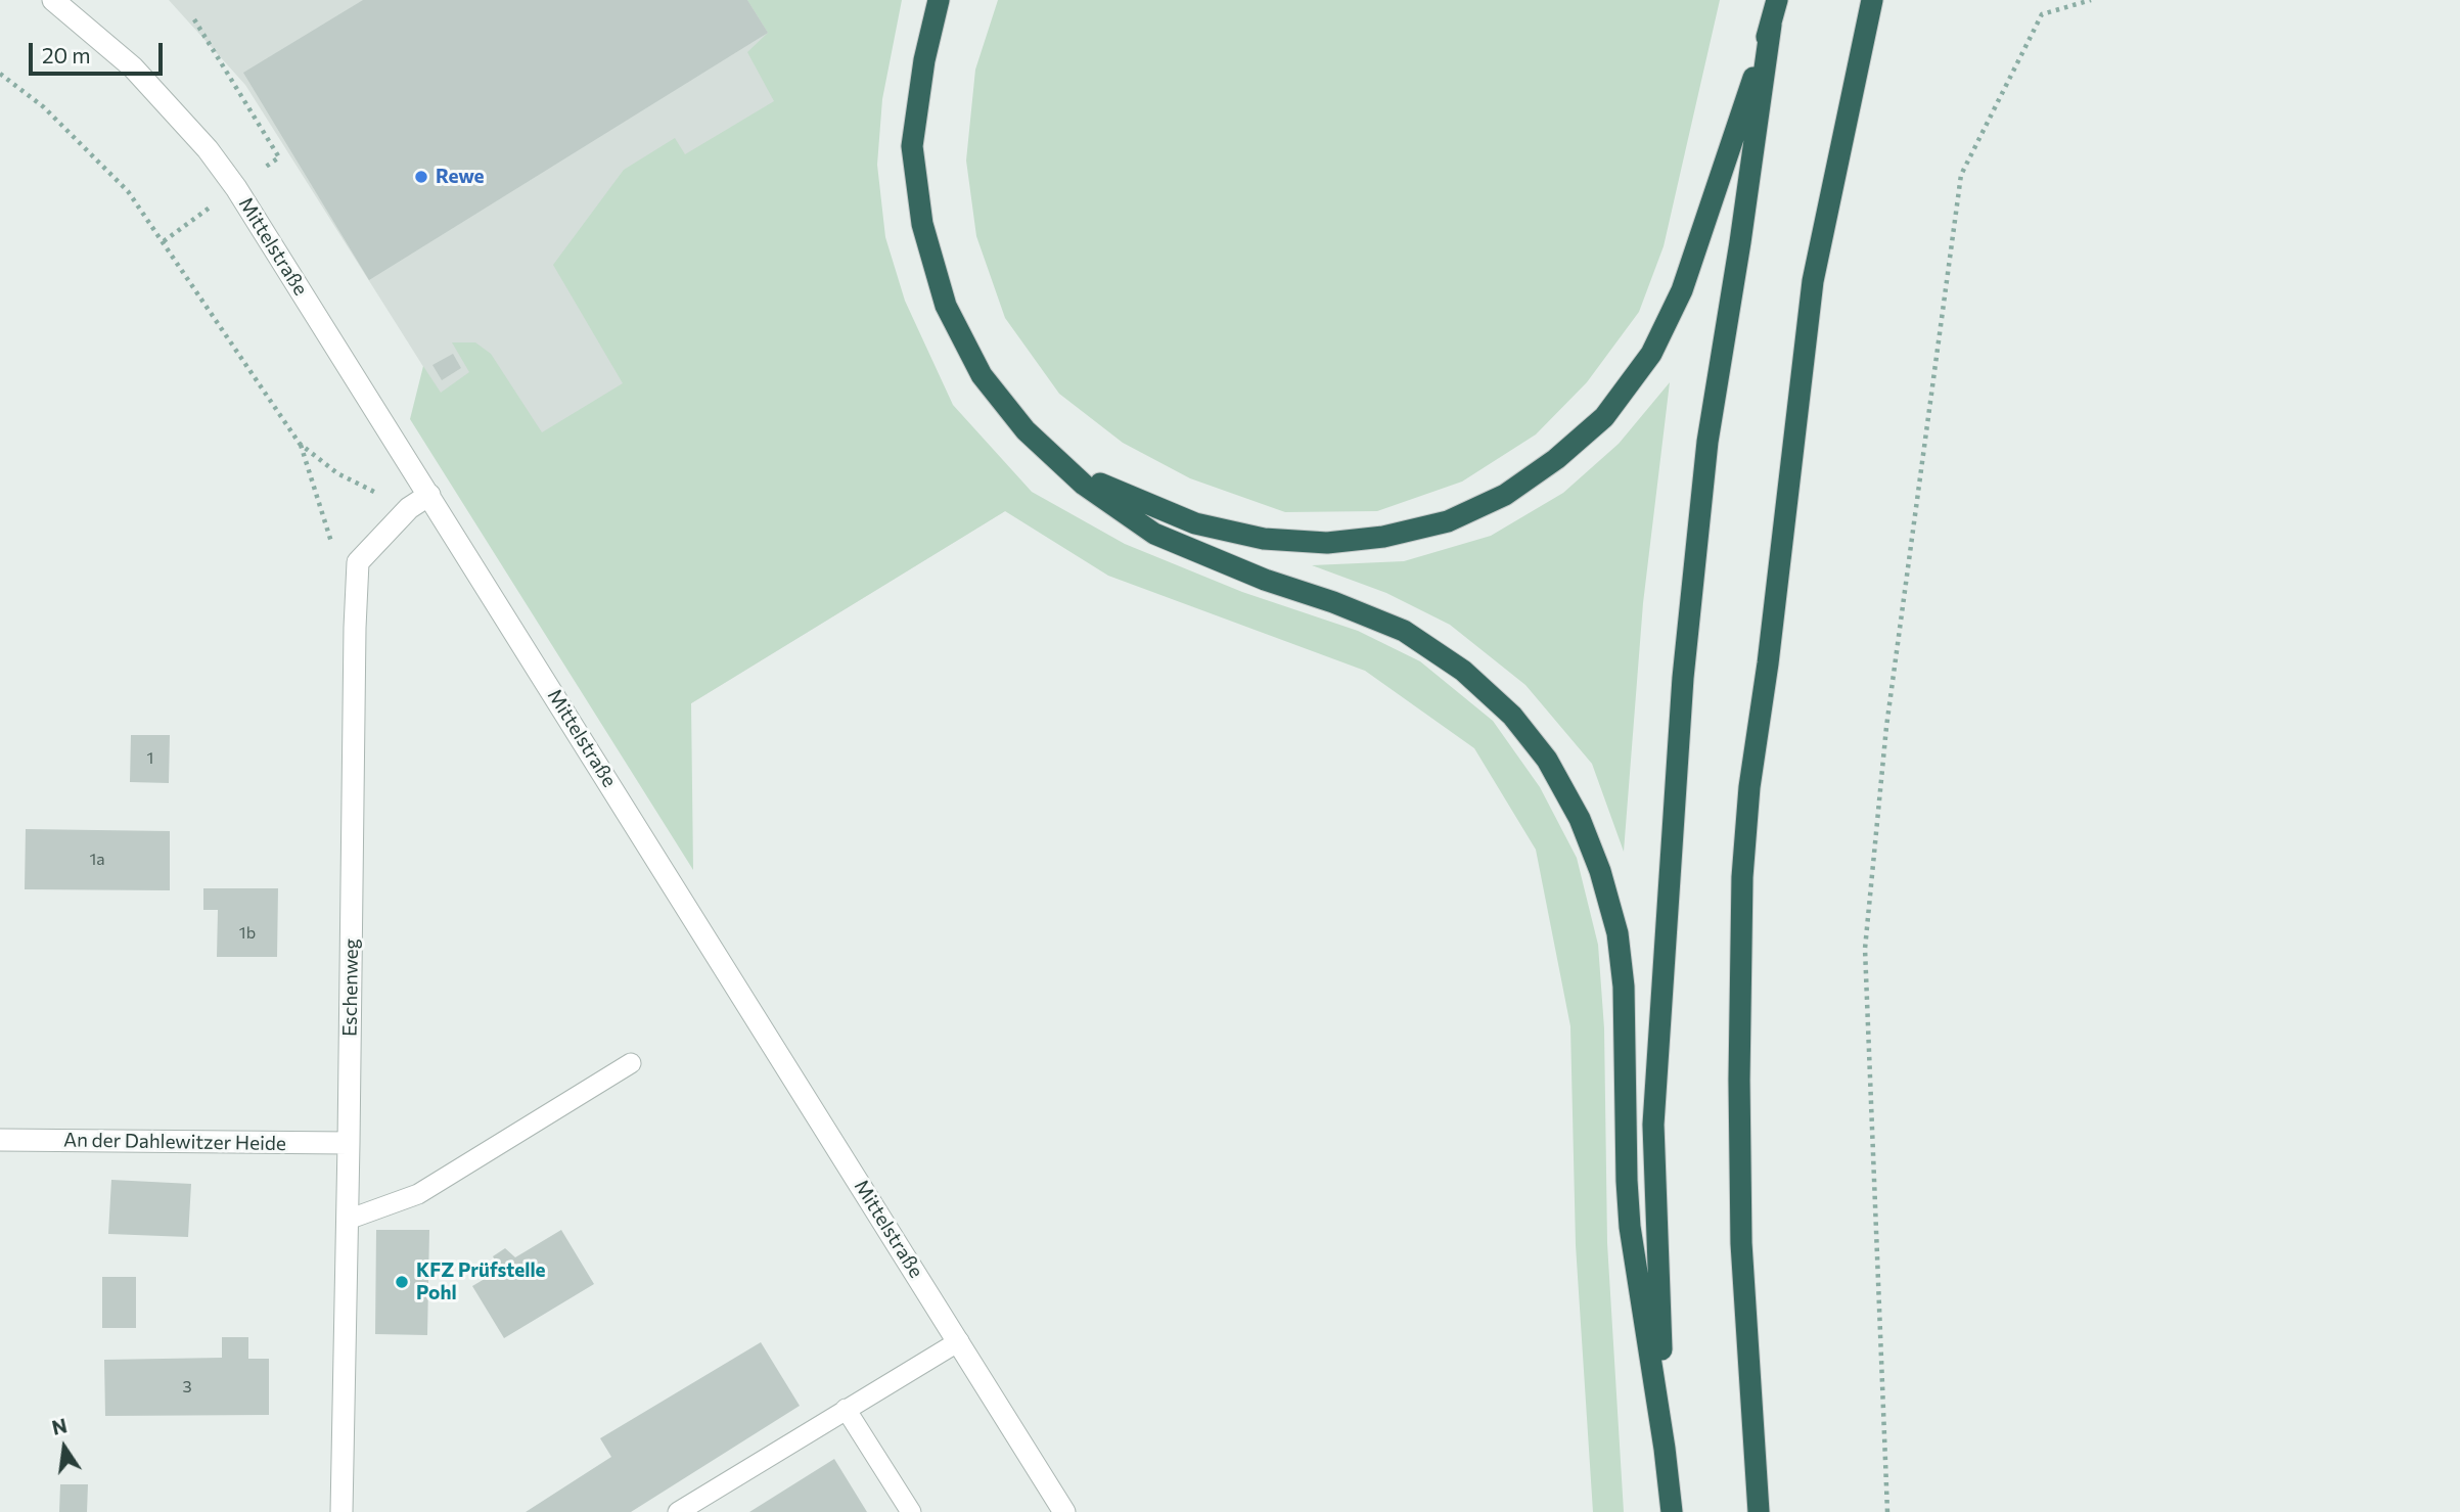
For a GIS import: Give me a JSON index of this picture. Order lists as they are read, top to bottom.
{
  "streets": {
    "street": ["Mittelstraße", "Eschenweg", "An der Dahlewitzer Heide"]
  },
  "crossings": [
    ["Eschenweg", "An der Dahlewitzer Heide"]
  ],
  "places": ["Rewe", "KFZ Prüfstelle Pohl"],
  "house_numbers": [
    "1",
    "1a",
    "1b",
    "3"
  ],
  "scale_bar": "20 m",
  "north": "top"
}
